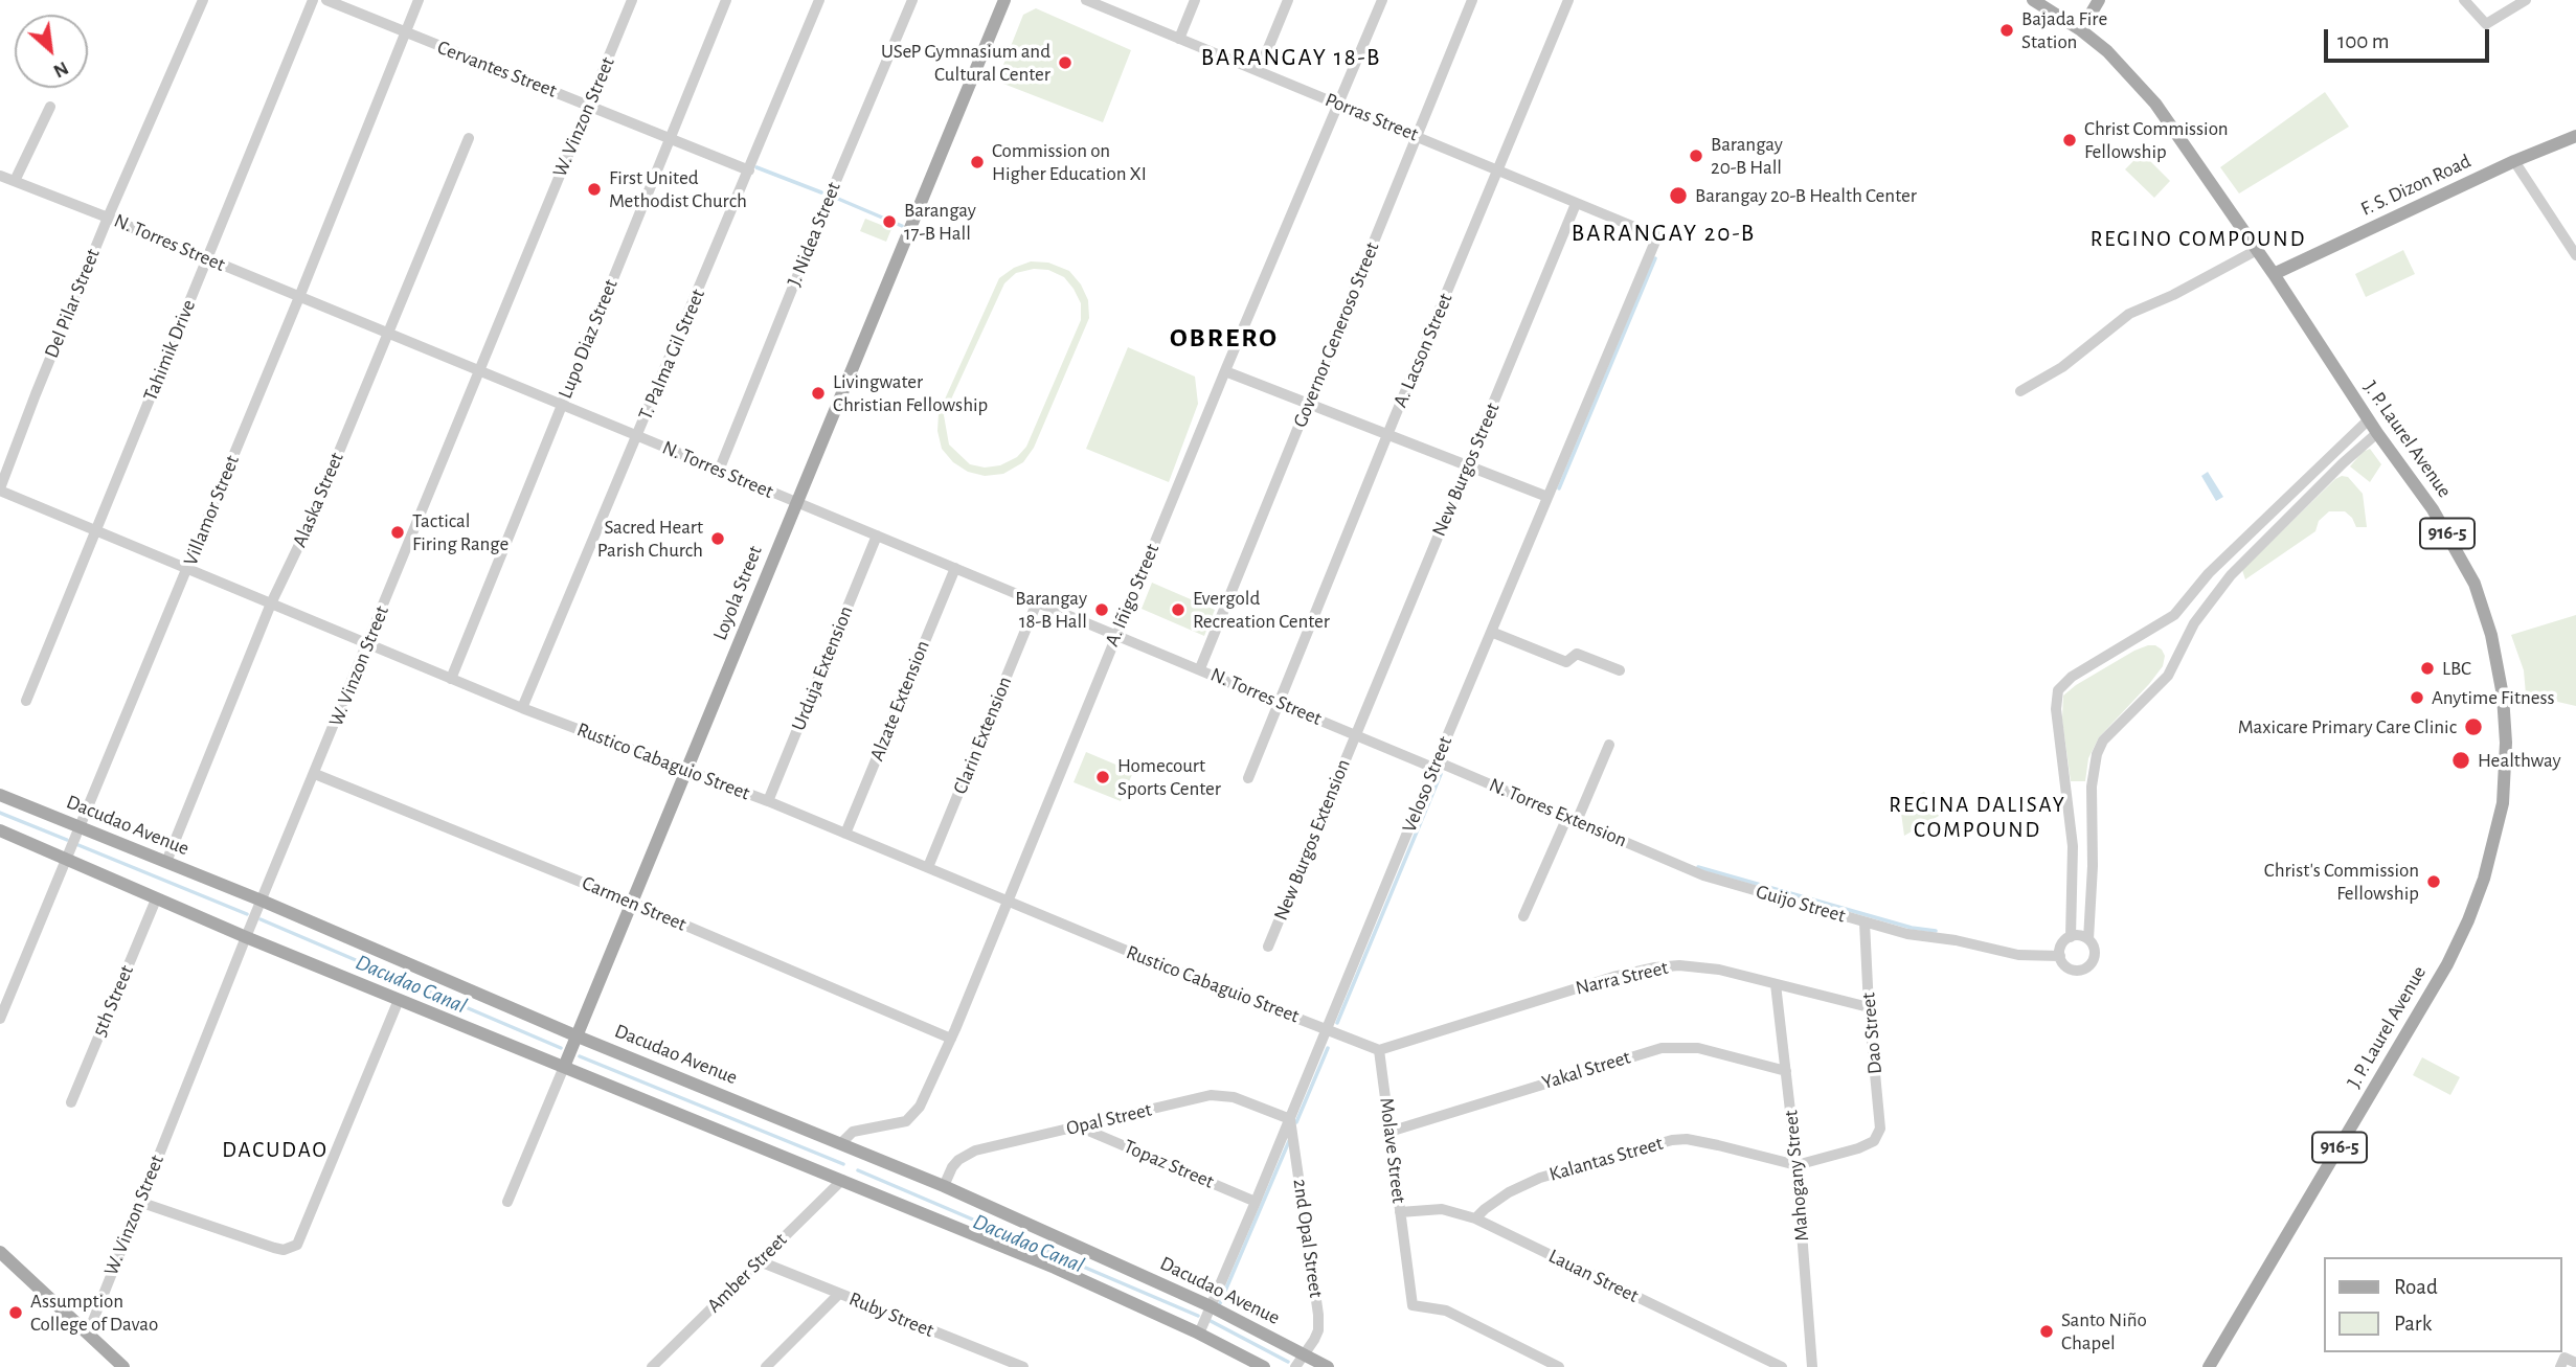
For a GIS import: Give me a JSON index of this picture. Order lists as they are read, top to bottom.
{
  "streets": {
    "main road": [
      "F. S. Dizon Road",
      "J. P. Laurel Avenue",
      "916-5",
      "Loyola Street",
      "Dacudao Avenue"
    ],
    "street": [
      "Cervantes Street",
      "W. Vinzon Street",
      "Porras Street",
      "J. Nidea Street",
      "N. Torres Street",
      "Del Pilar Street",
      "Governor Generoso Street",
      "Lupo Diaz Street",
      "Tahimik Drive",
      "A. Lacson Street",
      "T. Palma Gil Street",
      "New Burgos Street",
      "Alaska Street",
      "Villamor Street",
      "A. Iñigo Street",
      "Urduja Extension",
      "Alzate Extension",
      "Clarin Extension",
      "Rustico Cabaguio Street",
      "Veloso Street",
      "N. Torres Extension",
      "New Burgos Extension",
      "Carmen Street",
      "Guijo Street",
      "Narra Street",
      "5th Street",
      "Dao Street",
      "Yakal Street",
      "Opal Street",
      "Molave Street",
      "Kalantas Street",
      "Topaz Street",
      "Mahogany Street",
      "2nd Opal Street",
      "Amber Street",
      "Lauan Street",
      "Ruby Street"
    ]
  },
  "crossings": [
    ["Cervantes Street", "W. Vinzon Street"],
    ["Cervantes Street", "Lupo Diaz Street"],
    ["Cervantes Street", "T. Palma Gil Street"],
    ["Cervantes Street", "Villamor Street"],
    ["W. Vinzon Street", "N. Torres Street"],
    ["W. Vinzon Street", "Rustico Cabaguio Street"],
    ["W. Vinzon Street", "Dacudao Avenue"],
    ["W. Vinzon Street", "Carmen Street"],
    ["Porras Street", "Governor Generoso Street"],
    ["Porras Street", "A. Lacson Street"],
    ["Porras Street", "New Burgos Street"],
    ["Porras Street", "A. Iñigo Street"],
    ["Porras Street", "Veloso Street"],
    ["F. S. Dizon Road", "J. P. Laurel Avenue"],
    ["J. Nidea Street", "N. Torres Street"],
    ["N. Torres Street", "Del Pilar Street"],
    ["N. Torres Street", "Governor Generoso Street"],
    ["N. Torres Street", "Lupo Diaz Street"],
    ["N. Torres Street", "Tahimik Drive"],
    ["N. Torres Street", "A. Lacson Street"],
    ["N. Torres Street", "T. Palma Gil Street"],
    ["N. Torres Street", "New Burgos Street"],
    ["N. Torres Street", "Alaska Street"],
    ["N. Torres Street", "Villamor Street"],
    ["N. Torres Street", "Loyola Street"],
    ["N. Torres Street", "A. Iñigo Street"],
    ["N. Torres Street", "Urduja Extension"],
    ["N. Torres Street", "Alzate Extension"],
    ["N. Torres Street", "Clarin Extension"],
    ["N. Torres Street", "Veloso Street"],
    ["N. Torres Street", "N. Torres Extension"],
    ["N. Torres Street", "New Burgos Extension"],
    ["Del Pilar Street", "Rustico Cabaguio Street"],
    ["Lupo Diaz Street", "Rustico Cabaguio Street"],
    ["Tahimik Drive", "Rustico Cabaguio Street"],
    ["T. Palma Gil Street", "Rustico Cabaguio Street"],
    ["New Burgos Street", "New Burgos Extension"],
    ["Alaska Street", "Rustico Cabaguio Street"],
    ["Alaska Street", "Dacudao Avenue"],
    ["Villamor Street", "Rustico Cabaguio Street"],
    ["Villamor Street", "Dacudao Avenue"],
    ["Loyola Street", "Rustico Cabaguio Street"],
    ["Loyola Street", "Dacudao Avenue"],
    ["Loyola Street", "Carmen Street"],
    ["A. Iñigo Street", "Rustico Cabaguio Street"],
    ["A. Iñigo Street", "Dacudao Avenue"],
    ["A. Iñigo Street", "Carmen Street"],
    ["Urduja Extension", "Rustico Cabaguio Street"],
    ["Alzate Extension", "Rustico Cabaguio Street"],
    ["Clarin Extension", "Rustico Cabaguio Street"],
    ["Rustico Cabaguio Street", "Veloso Street"],
    ["Veloso Street", "N. Torres Extension"],
    ["Veloso Street", "Dacudao Avenue"],
    ["Veloso Street", "Opal Street"],
    ["Veloso Street", "Topaz Street"],
    ["Veloso Street", "2nd Opal Street"],
    ["N. Torres Extension", "Guijo Street"],
    ["Dacudao Avenue", "Opal Street"],
    ["Dacudao Avenue", "2nd Opal Street"],
    ["Guijo Street", "Dao Street"],
    ["Narra Street", "Dao Street"],
    ["Narra Street", "Molave Street"],
    ["Narra Street", "Mahogany Street"],
    ["Dao Street", "Kalantas Street"],
    ["Dao Street", "Mahogany Street"],
    ["Yakal Street", "Molave Street"],
    ["Yakal Street", "Mahogany Street"],
    ["Opal Street", "Topaz Street"],
    ["Opal Street", "2nd Opal Street"],
    ["Molave Street", "Lauan Street"],
    ["Kalantas Street", "Mahogany Street"],
    ["Kalantas Street", "Lauan Street"],
    ["Amber Street", "Ruby Street"]
  ],
  "districts": [
    "BARANGAY 18-B",
    "BARANGAY 20-B",
    "REGINO COMPOUND",
    "OBRERO",
    "REGINA DALISAY COMPOUND",
    "DACUDAO"
  ],
  "water": ["Dacudao Canal"],
  "places": [
    "Bajada Fire Station",
    "USeP Gymnasium and Cultural Center",
    "Christ Commission Fellowship",
    "Barangay 20-B Hall",
    "Commission on Higher Education XI",
    "First United Methodist Church",
    "Barangay 20-B Health Center",
    "Barangay 17-B Hall",
    "Livingwater Christian Fellowship",
    "Tactical Firing Range",
    "Sacred Heart Parish Church",
    "Barangay 18-B Hall",
    "Evergold Recreation Center",
    "LBC",
    "Anytime Fitness",
    "Maxicare Primary Care Clinic",
    "Healthway",
    "Homecourt Sports Center",
    "Christ's Commission Fellowship",
    "Assumption College of Davao",
    "Santo Niño Chapel"
  ],
  "legend": ["Road", "Park"],
  "scale_bar": "100 m",
  "north": "bottom right"
}
